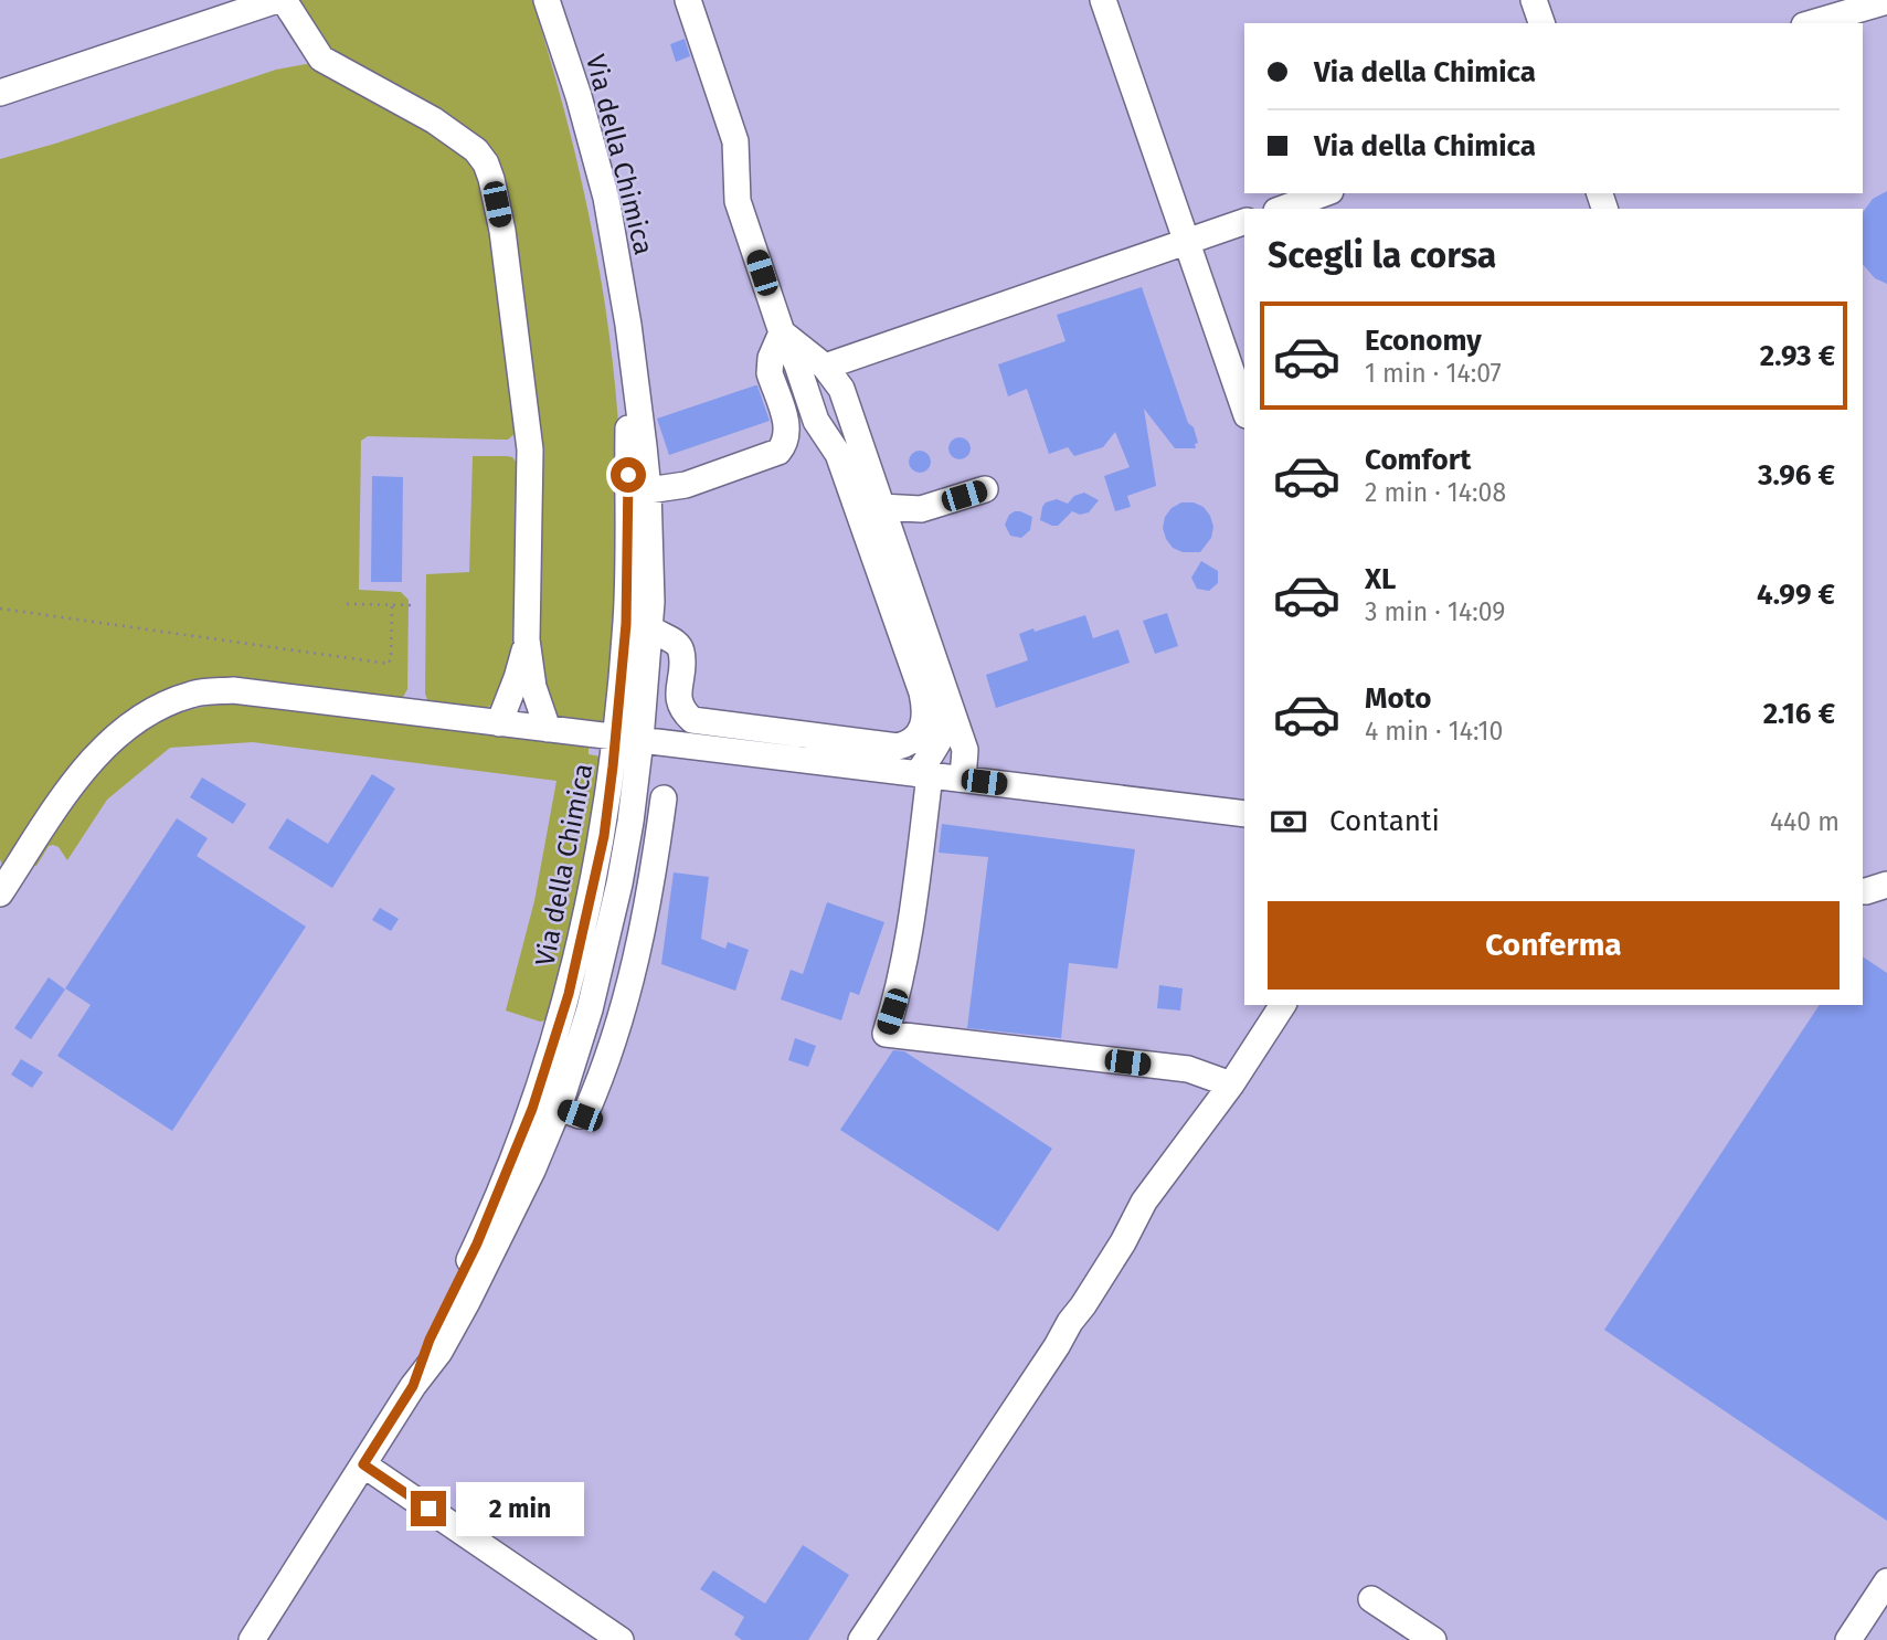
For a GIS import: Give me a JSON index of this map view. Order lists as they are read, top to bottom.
{
  "streets": {
    "lane": ["Via della Chimica"]
  },
  "page": {
    "banner": ["Via della Chimica", "Via della Chimica"],
    "heading": "Scegli la corsa",
    "list": [
      {
        "name": "Economy",
        "note": "1 min · 14:07",
        "value": "2.93 €"
      },
      {
        "name": "Comfort",
        "note": "2 min · 14:08",
        "value": "3.96 €"
      },
      {
        "name": "XL",
        "note": "3 min · 14:09",
        "value": "4.99 €"
      },
      {
        "name": "Moto",
        "note": "4 min · 14:10",
        "value": "2.16 €"
      }
    ],
    "pay": ["Contanti", "440 m"],
    "buttons": "Conferma",
    "bubble": "2 min"
  }
}
